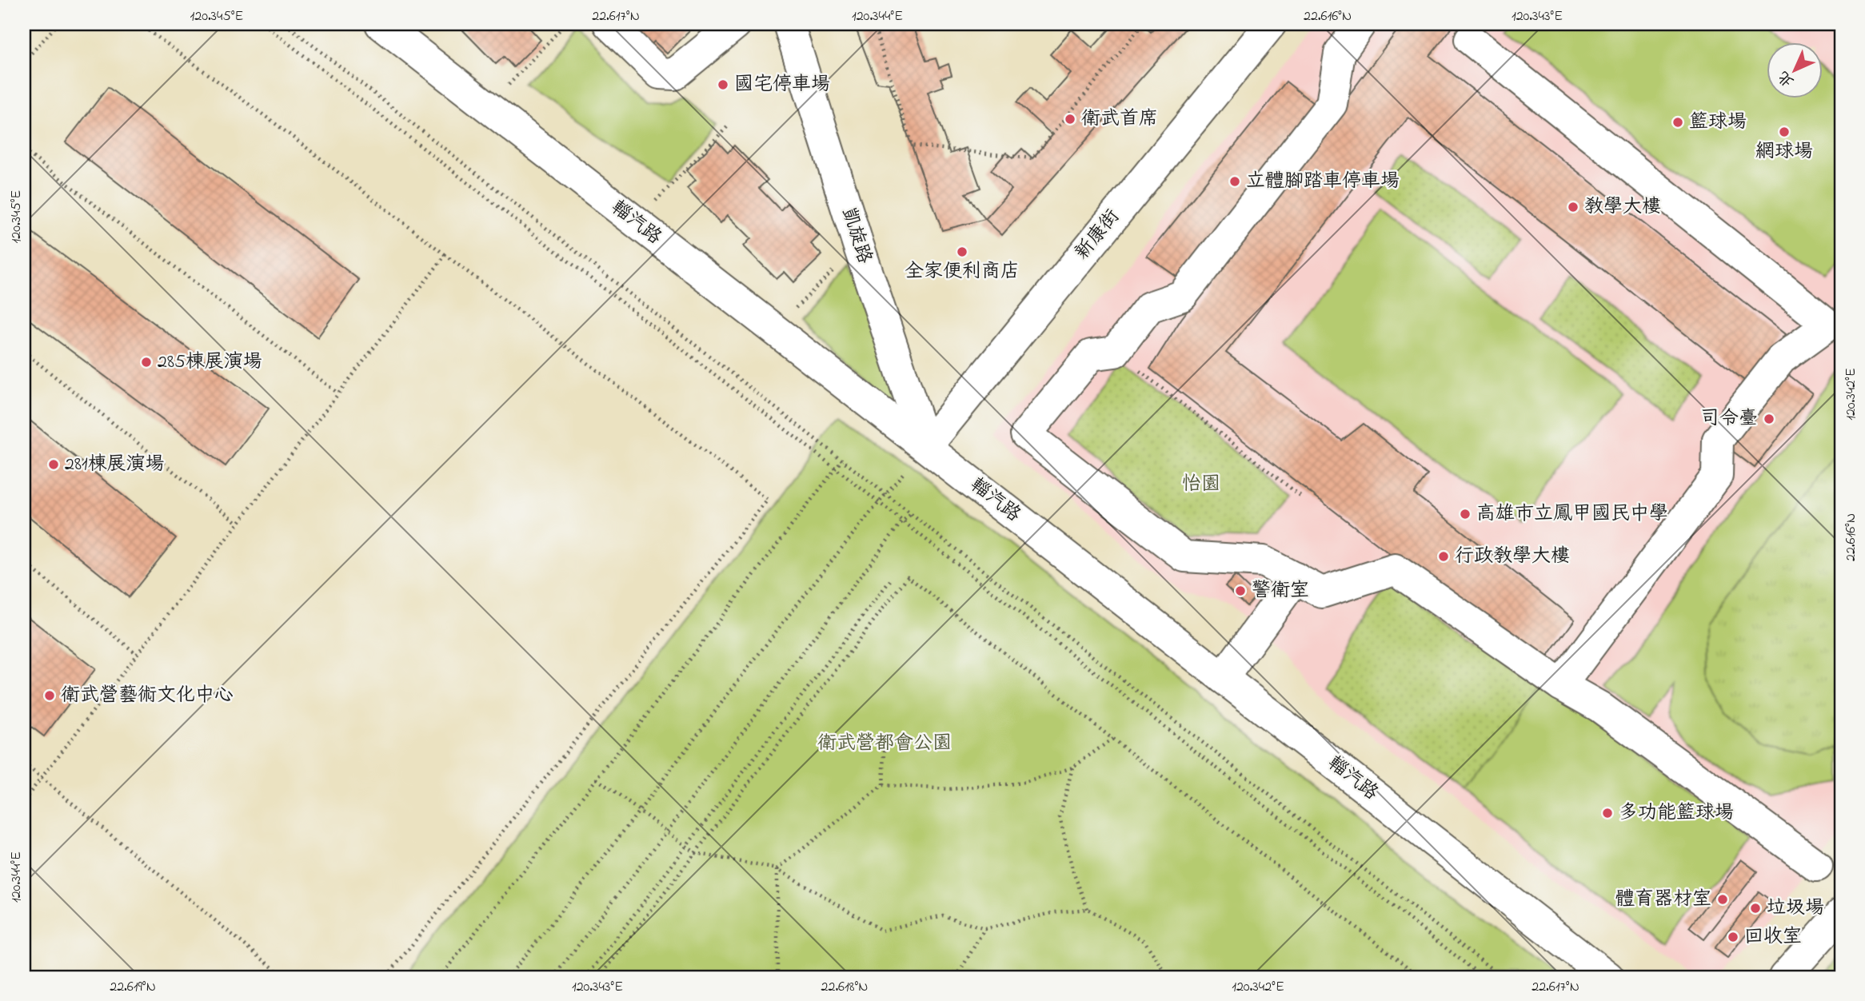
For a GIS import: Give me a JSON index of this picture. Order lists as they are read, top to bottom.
{
  "streets": {
    "street": ["輜汽路", "新康街", "凱旋路"]
  },
  "crossings": [
    ["輜汽路", "新康街"],
    ["輜汽路", "凱旋路"],
    ["新康街", "凱旋路"]
  ],
  "parks": ["怡園", "衛武營都會公園"],
  "places": [
    "國宅停車場",
    "衛武首席",
    "籃球場",
    "網球場",
    "立體腳踏車停車場",
    "教學大樓",
    "全家便利商店",
    "285棟展演場",
    "司令臺",
    "281棟展演場",
    "高雄市立鳳甲國民中學",
    "行政教學大樓",
    "警衛室",
    "衛武營藝術文化中心",
    "多功能籃球場",
    "體育器材室",
    "垃圾場",
    "回收室"
  ],
  "north": "bottom left",
  "coordinates": [
    "120.345°E",
    "22.617°N",
    "120.344°E",
    "22.616°N",
    "120.343°E",
    "120.342°E",
    "22.619°N",
    "22.618°N"
  ]
}
